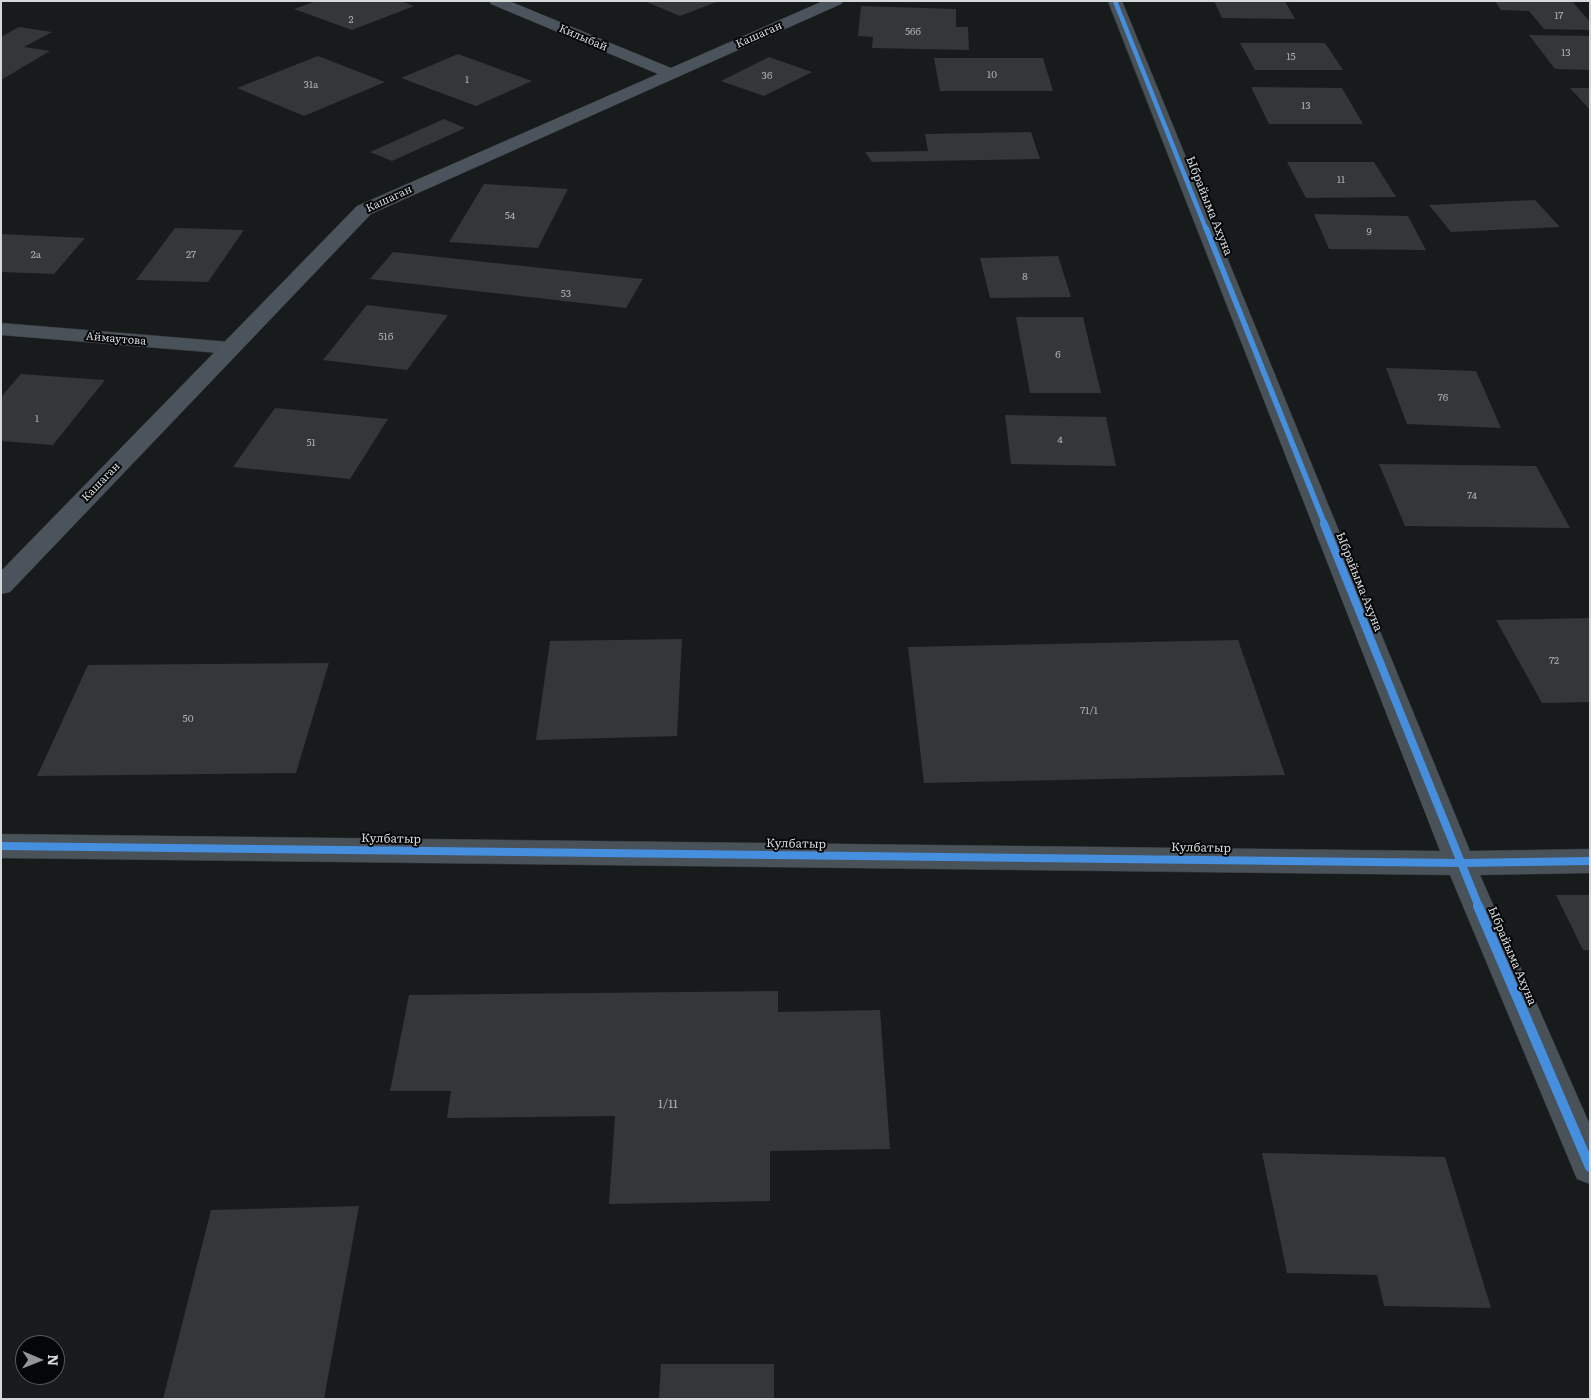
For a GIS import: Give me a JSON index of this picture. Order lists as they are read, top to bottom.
{
  "streets": {
    "street": [
      "Кашаган",
      "Килыбай",
      "Ыбрайыма Ахуна",
      "Аймаутова",
      "Кулбатыр"
    ]
  },
  "crossings": [
    ["Кашаган", "Килыбай"],
    ["Кашаган", "Аймаутова"],
    ["Ыбрайыма Ахуна", "Кулбатыр"]
  ],
  "house_numbers": [
    "17",
    "2",
    "56б",
    "13",
    "15",
    "10",
    "36",
    "1",
    "31а",
    "13",
    "11",
    "54",
    "9",
    "2а",
    "27",
    "8",
    "53",
    "51б",
    "6",
    "76",
    "1",
    "4",
    "51",
    "74",
    "72",
    "71/1",
    "50",
    "1/11"
  ],
  "north": "right"
}
